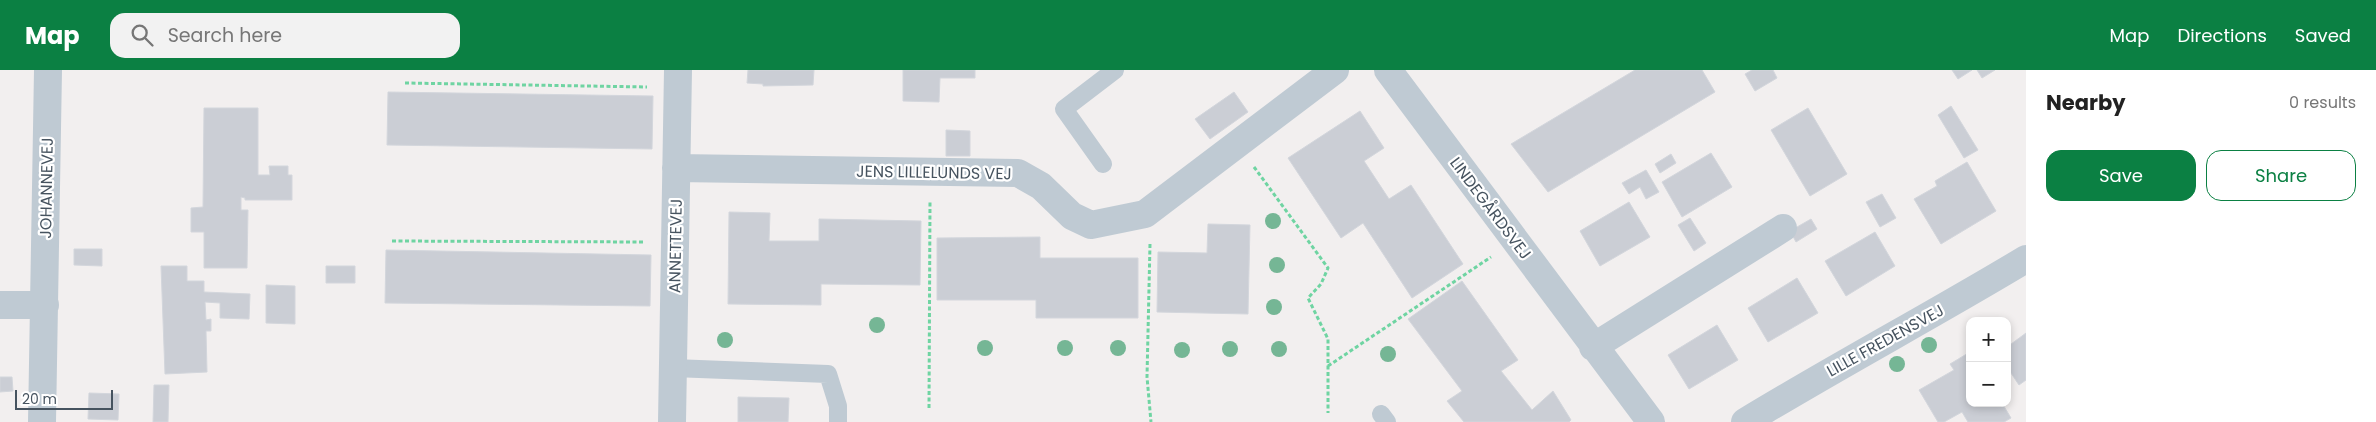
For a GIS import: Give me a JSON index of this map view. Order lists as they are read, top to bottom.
{
  "streets": {
    "street": [
      "JENS LILLELUNDS VEJ",
      "JOHANNEVEJ",
      "LINDEGÅRDSVEJ",
      "ANNETTEVEJ",
      "LILLE FREDENSVEJ"
    ]
  },
  "crossings": [
    ["JENS LILLELUNDS VEJ", "ANNETTEVEJ"]
  ],
  "scale_bar": "20 m",
  "page": {
    "header": "Map",
    "search": "Search here",
    "nav": ["Map", "Directions", "Saved"],
    "heading": ["Nearby", "0 results"],
    "buttons": ["Save", "Share"],
    "map_buttons": ["+", "−"],
    "scale": "20 m"
  }
}
